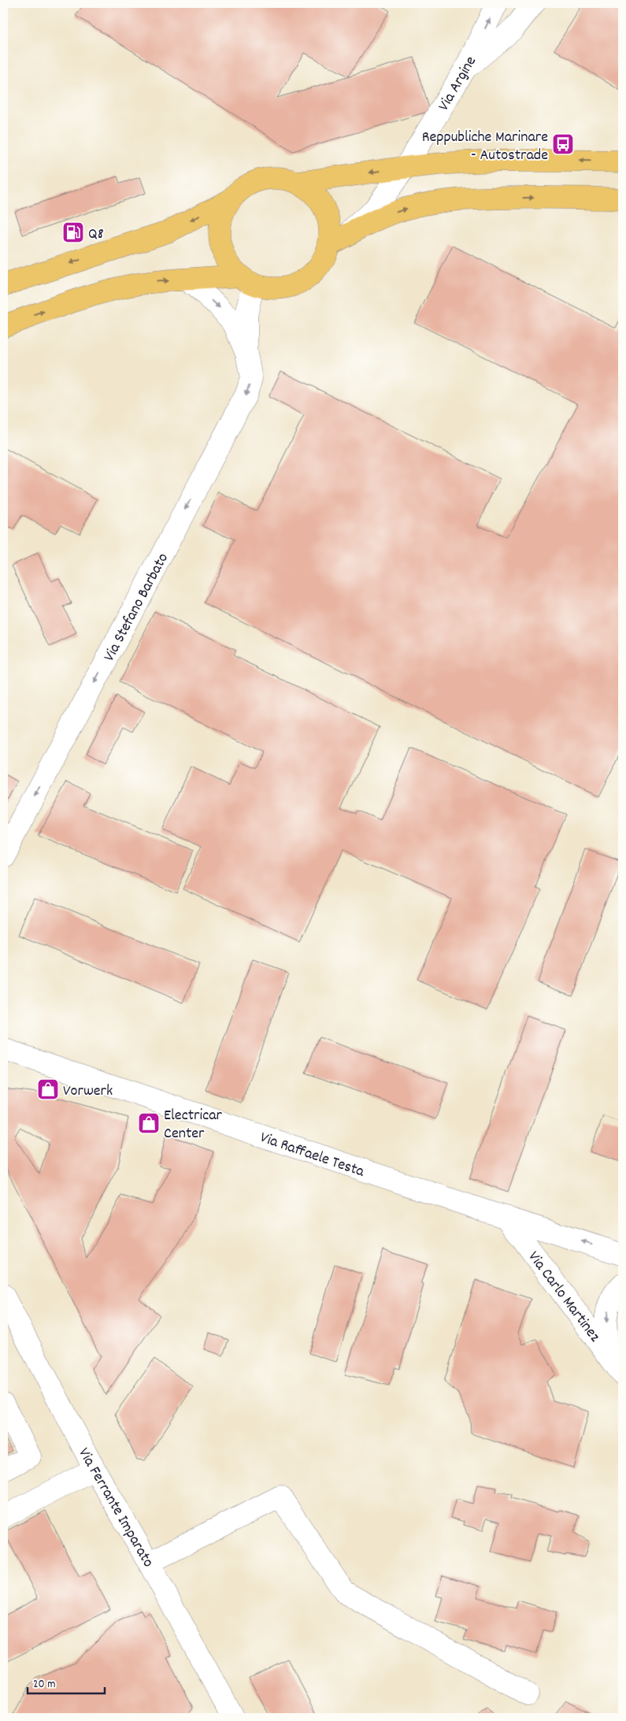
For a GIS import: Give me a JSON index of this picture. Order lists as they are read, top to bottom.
{
  "streets": {
    "street": [
      "Via Argine",
      "Via Stefano Barbato",
      "Via Raffaele Testa",
      "Via Carlo Martinez",
      "Via Ferrante Imparato"
    ]
  },
  "crossings": [
    ["Via Argine", "Via Stefano Barbato"],
    ["Via Raffaele Testa", "Via Carlo Martinez"]
  ],
  "one_way": ["Via Stefano Barbato"],
  "places": {
    "bus stop": ["Reppubliche Marinare - Autostrade"],
    "fuel station": ["Q8"],
    "shop": ["Vorwerk", "Electricar Center"]
  },
  "scale_bar": "20 m"
}
